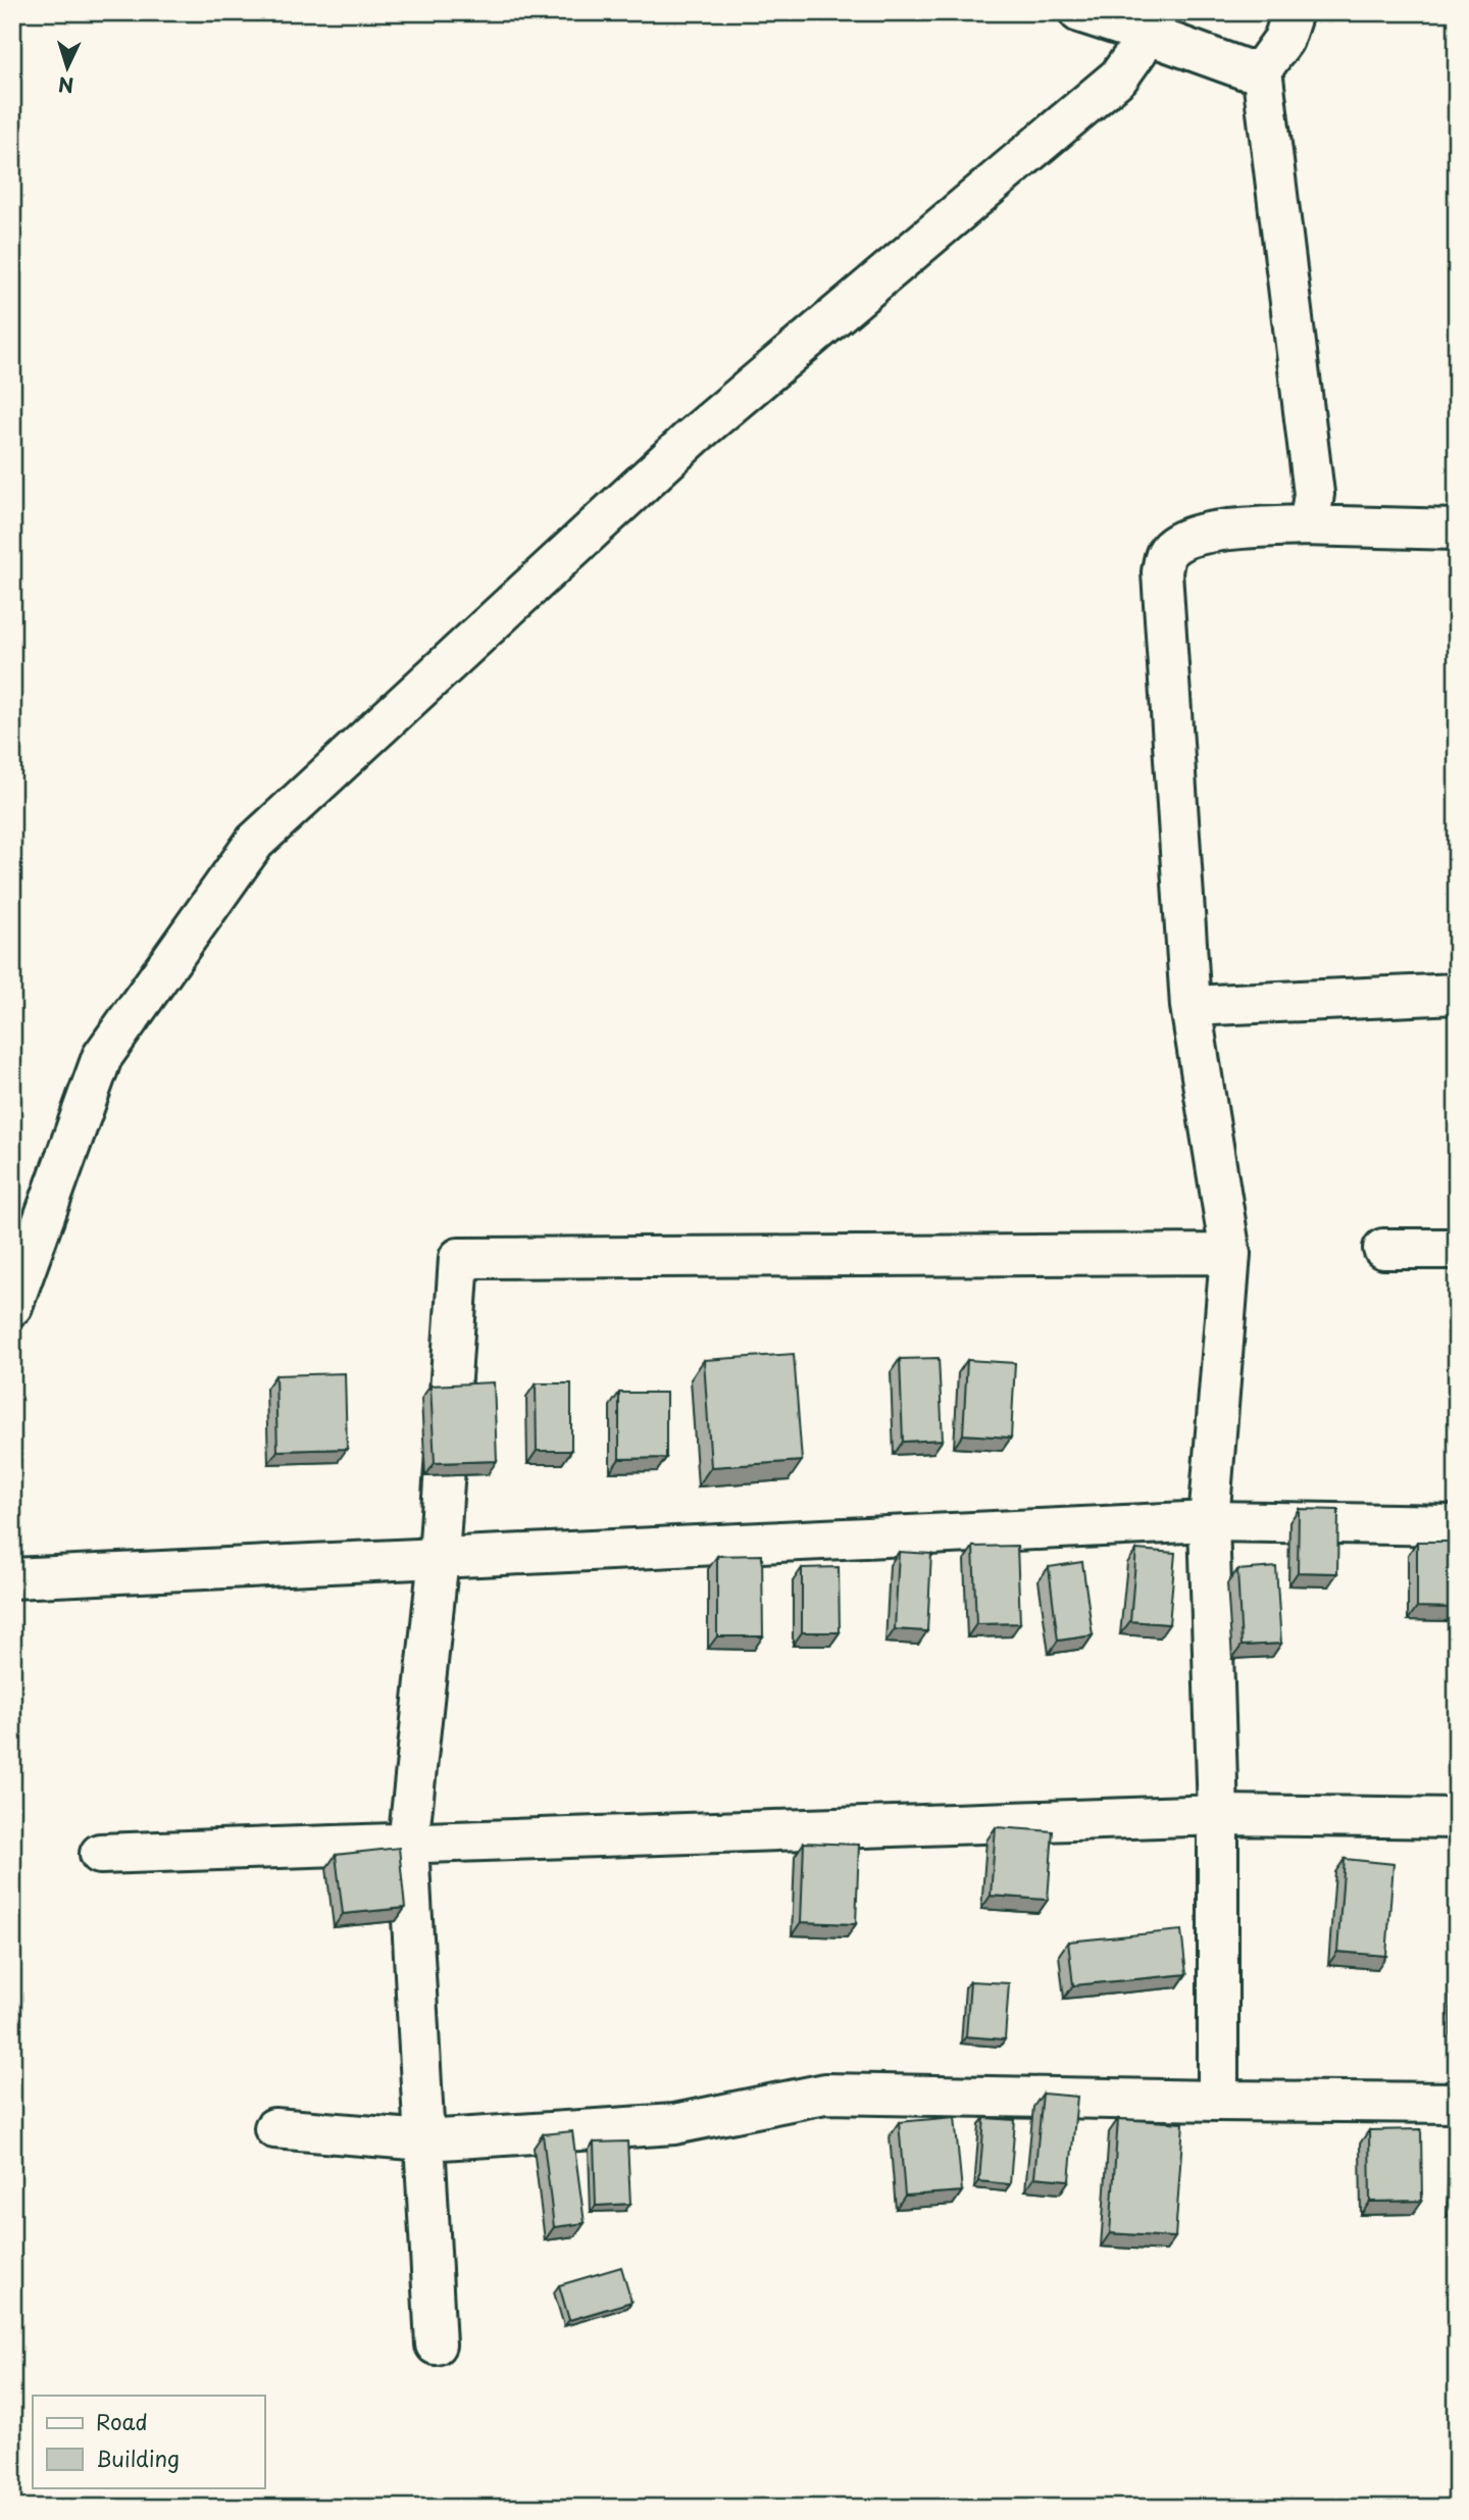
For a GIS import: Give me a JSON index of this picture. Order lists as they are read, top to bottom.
{
  "legend": ["Road", "Building"],
  "north": "bottom"
}
